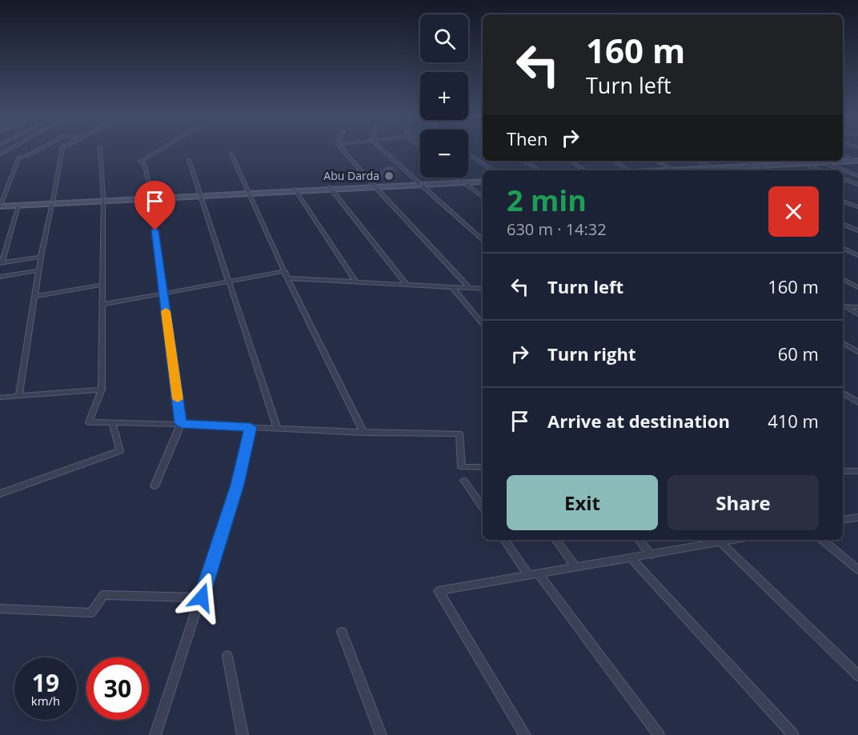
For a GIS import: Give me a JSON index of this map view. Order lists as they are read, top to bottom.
{
  "places": ["Abu Darda"],
  "page": {
    "map_buttons": ["+", "−"],
    "turn": ["160 m", "Turn left"],
    "then": "Then",
    "heading": ["2 min", "630 m · 14:32"],
    "list": [
      {
        "name": "Turn left",
        "value": "160 m"
      },
      {
        "name": "Turn right",
        "value": "60 m"
      },
      {
        "name": "Arrive at destination",
        "value": "410 m"
      }
    ],
    "buttons": ["Exit", "Share"],
    "speed": "19 km/h",
    "limit": "30"
  }
}
